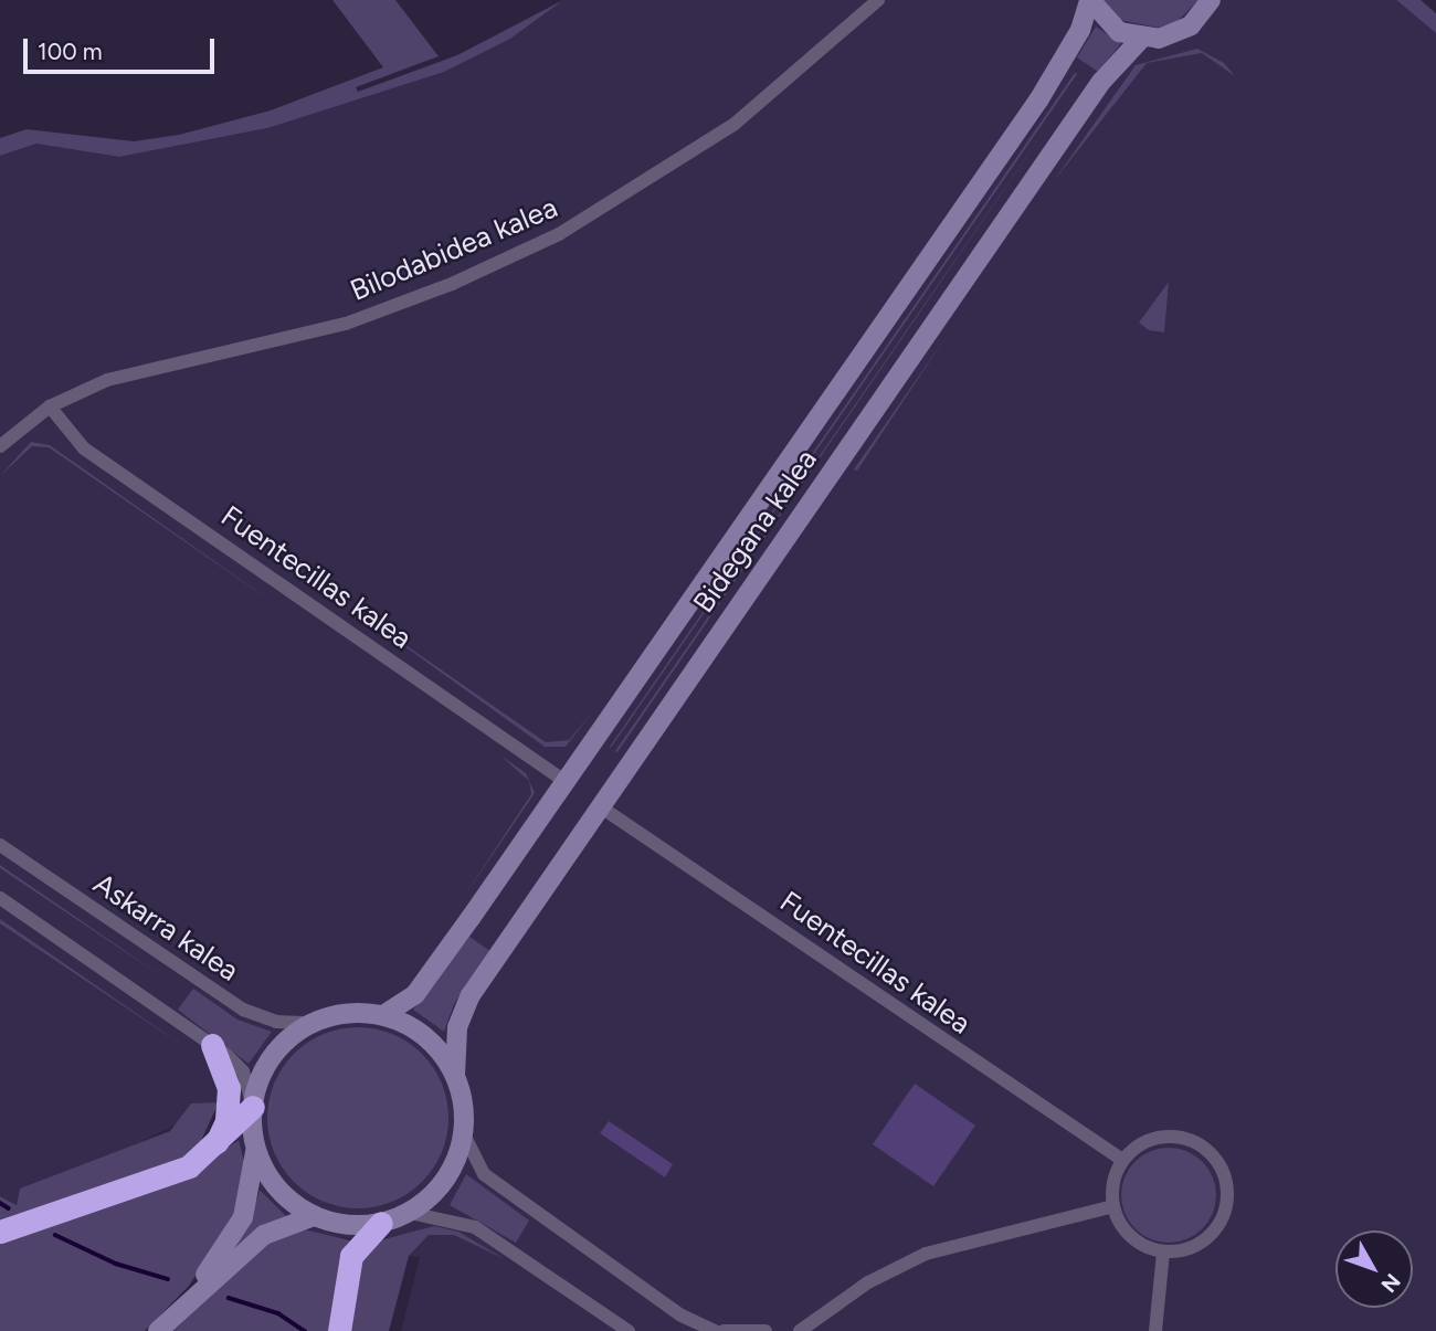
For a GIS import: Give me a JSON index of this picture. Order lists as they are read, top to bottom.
{
  "streets": {
    "street": [
      "Bilodabidea kalea",
      "Bidegana kalea",
      "Fuentecillas kalea",
      "Askarra kalea"
    ]
  },
  "crossings": [
    ["Bilodabidea kalea", "Fuentecillas kalea"],
    ["Bidegana kalea", "Fuentecillas kalea"],
    ["Bidegana kalea", "Askarra kalea"]
  ],
  "scale_bar": "100 m",
  "north": "bottom right"
}
